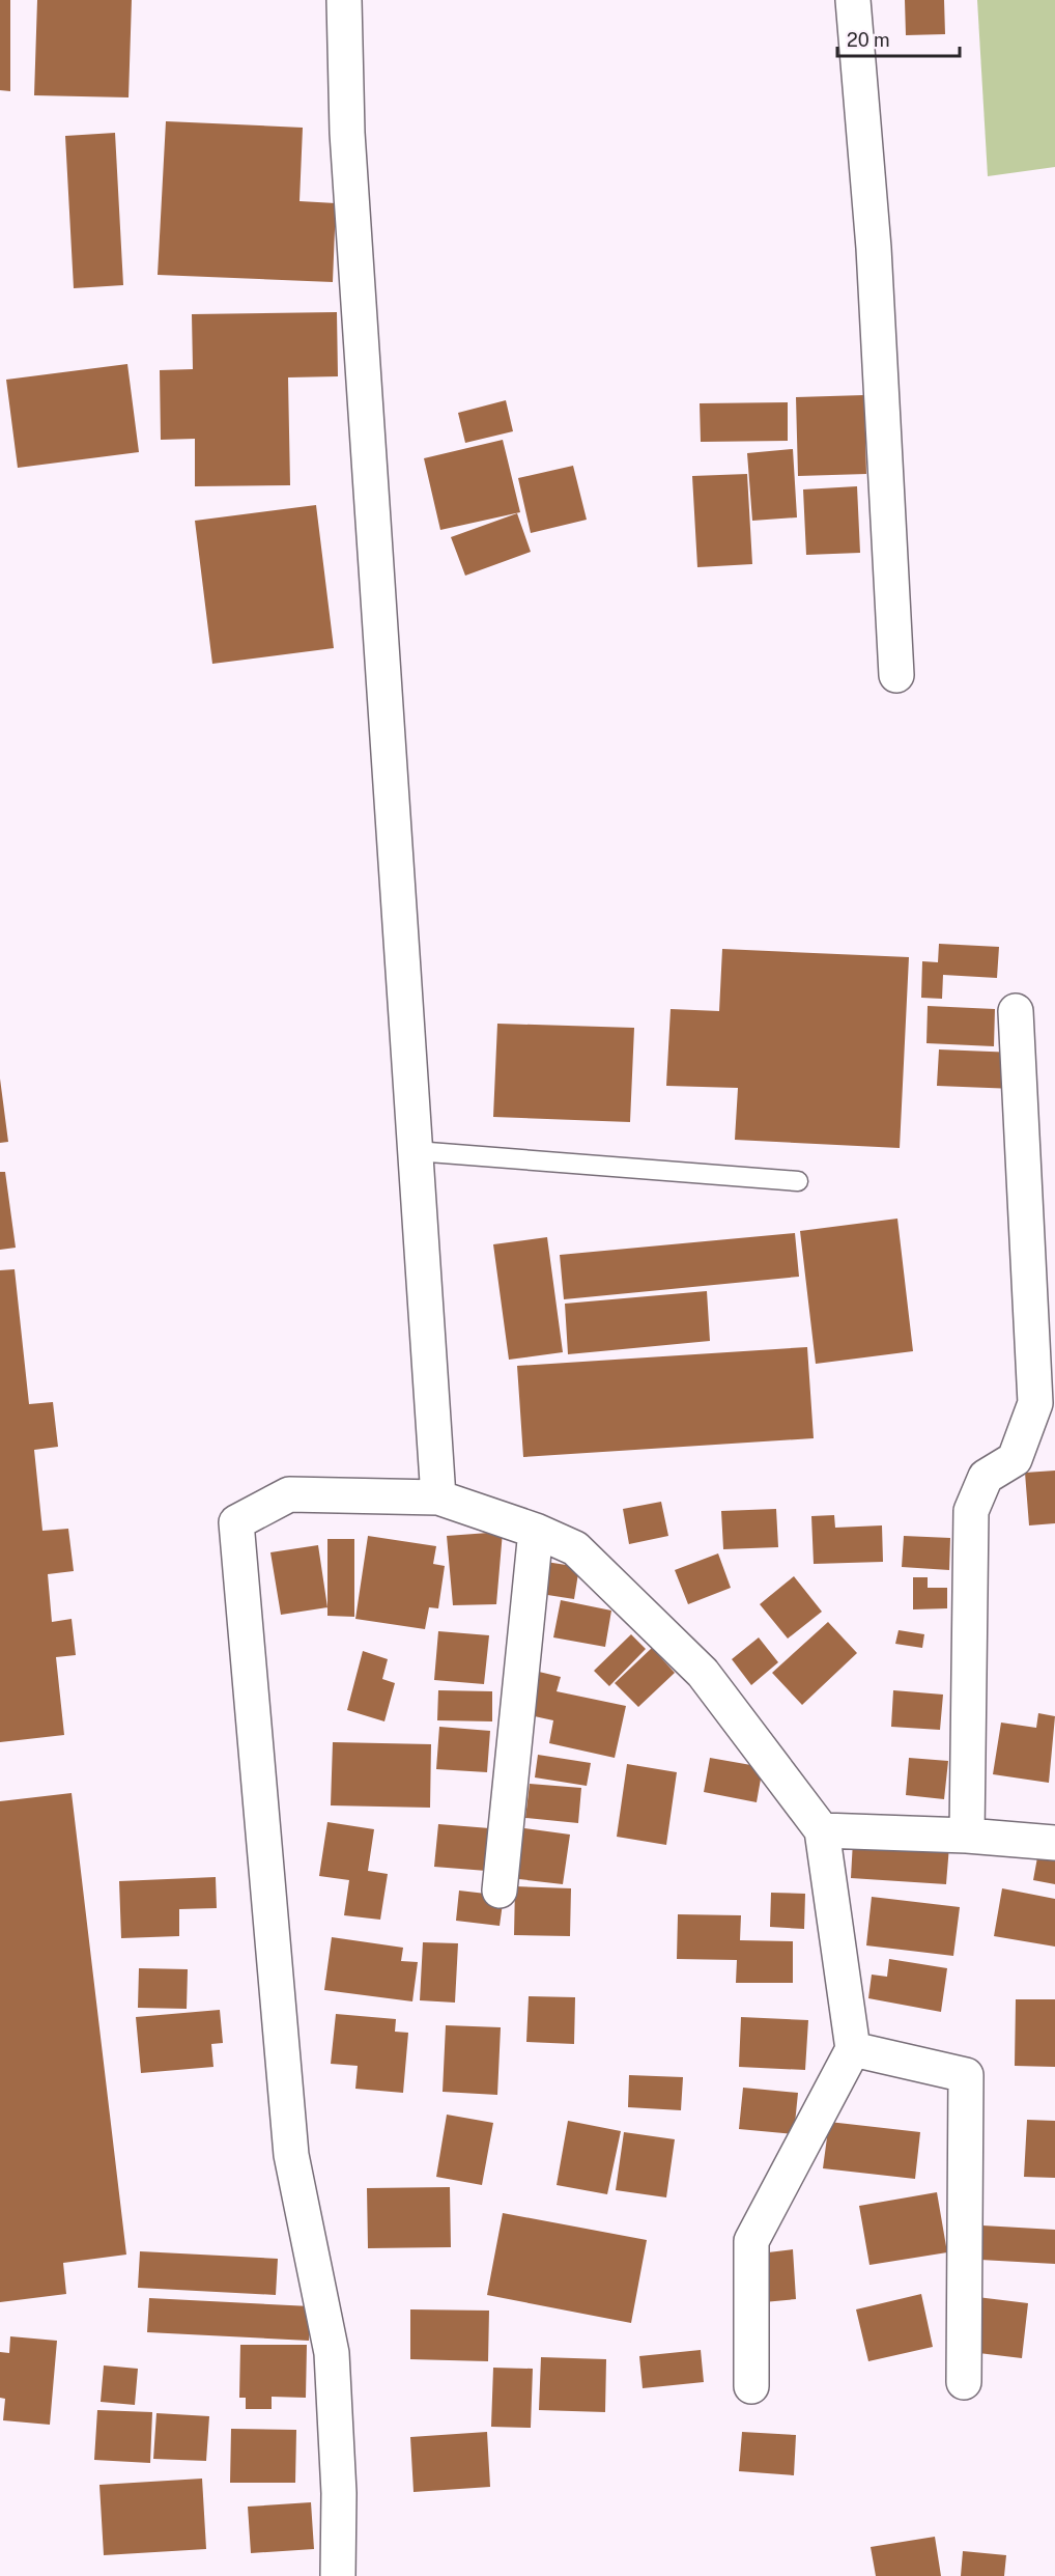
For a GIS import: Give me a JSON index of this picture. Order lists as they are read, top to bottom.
{
  "scale_bar": "20 m"
}
